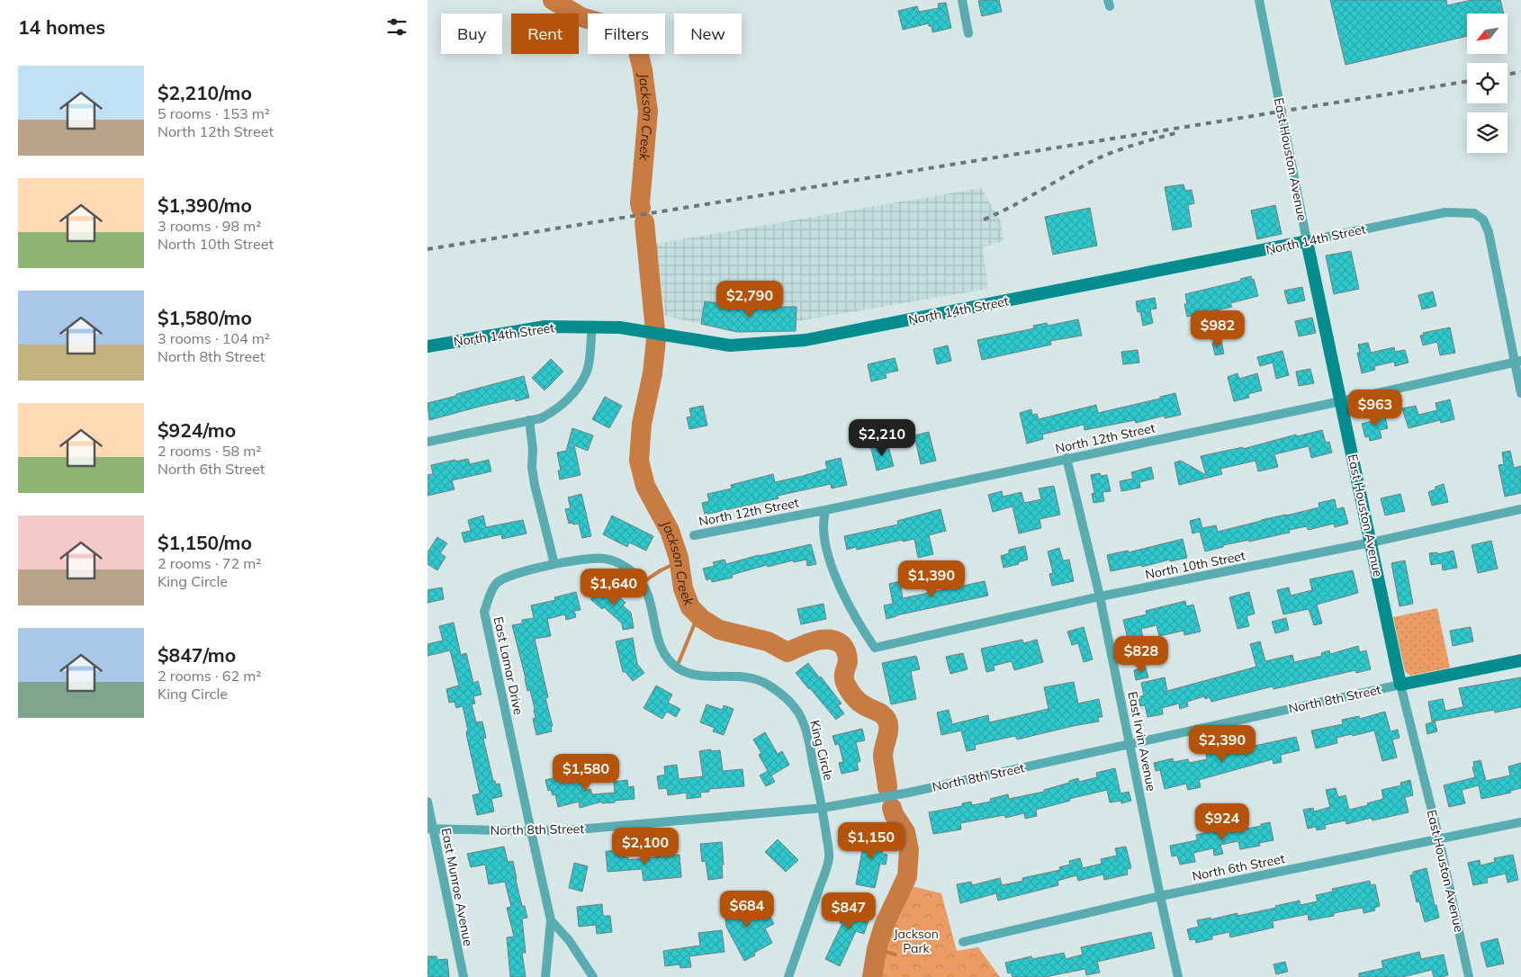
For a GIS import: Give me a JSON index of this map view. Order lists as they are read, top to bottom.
{
  "streets": {
    "street": [
      "East Houston Avenue",
      "North 14th Street",
      "North 12th Street",
      "North 10th Street",
      "East Lamar Drive",
      "North 8th Street",
      "East Irvin Avenue",
      "King Circle",
      "North 6th Street",
      "East Munroe Avenue"
    ]
  },
  "crossings": [
    ["East Houston Avenue", "North 14th Street"],
    ["East Houston Avenue", "North 12th Street"],
    ["East Houston Avenue", "North 10th Street"],
    ["East Houston Avenue", "North 8th Street"],
    ["East Houston Avenue", "North 6th Street"],
    ["North 14th Street", "North 12th Street"],
    ["North 12th Street", "North 10th Street"],
    ["North 12th Street", "East Irvin Avenue"],
    ["North 10th Street", "East Irvin Avenue"],
    ["East Lamar Drive", "North 8th Street"],
    ["East Lamar Drive", "King Circle"],
    ["North 8th Street", "East Irvin Avenue"],
    ["North 8th Street", "King Circle"],
    ["North 8th Street", "East Munroe Avenue"],
    ["East Irvin Avenue", "North 6th Street"]
  ],
  "water": ["Jackson Creek"],
  "parks": ["Jackson Park"],
  "north": "bottom left",
  "page": {
    "heading": "14 homes",
    "chip": [
      "Buy",
      "Rent",
      "Filters",
      "New"
    ],
    "list": [
      {
        "name": "$2,210/mo",
        "note": "5 rooms · 153 m² · North 12th Street"
      },
      {
        "name": "$1,390/mo",
        "note": "3 rooms · 98 m² · North 10th Street"
      },
      {
        "name": "$1,580/mo",
        "note": "3 rooms · 104 m² · North 8th Street"
      },
      {
        "name": "$924/mo",
        "note": "2 rooms · 58 m² · North 6th Street"
      },
      {
        "name": "$1,150/mo",
        "note": "2 rooms · 72 m² · King Circle"
      },
      {
        "name": "$847/mo",
        "note": "2 rooms · 62 m² · King Circle"
      }
    ],
    "price": [
      "$2,790",
      "$982",
      "$963",
      "$2,210",
      "$1,390",
      "$1,640",
      "$828",
      "$2,390",
      "$1,580",
      "$924",
      "$1,150",
      "$2,100",
      "$684",
      "$847"
    ]
  }
}
